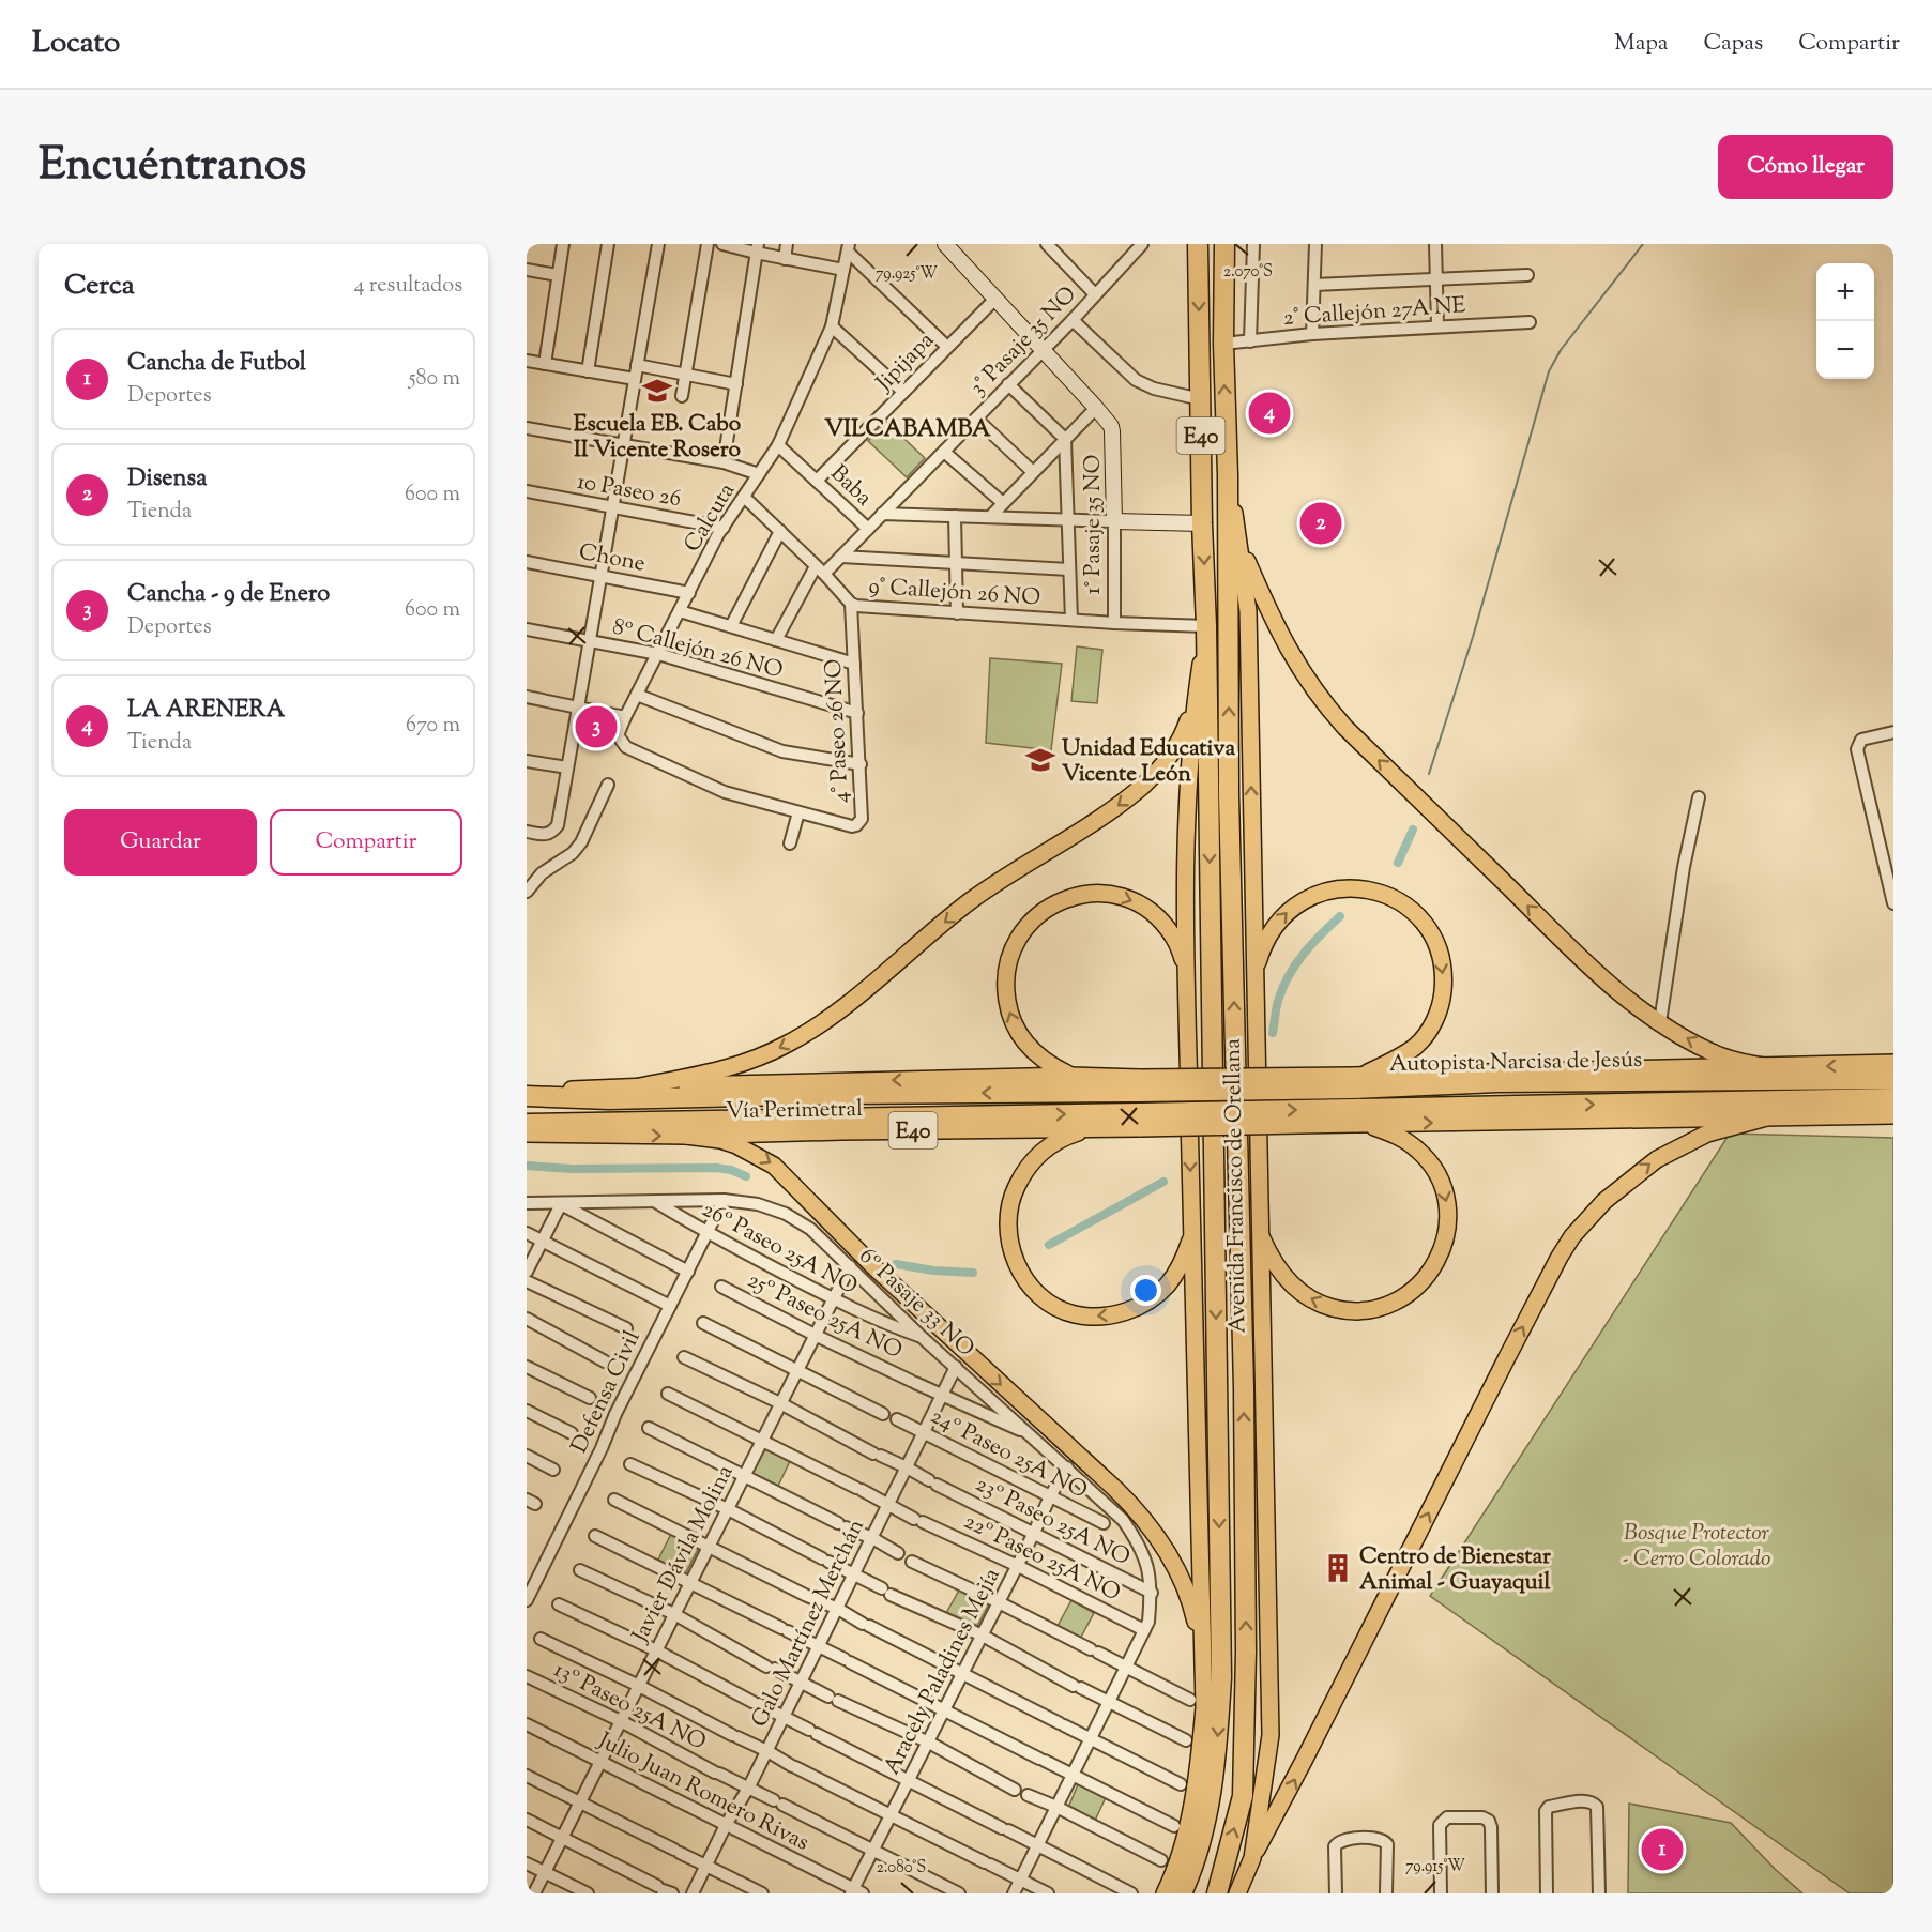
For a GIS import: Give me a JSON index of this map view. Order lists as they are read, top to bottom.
{
  "streets": {
    "highway": [
      "E40",
      "Autopista Narcisa de Jesús",
      "Vía Perimetral",
      "Avenida Francisco de Orellana"
    ],
    "street": [
      "2° Callejón 27A NE",
      "3° Pasaje 35 NO",
      "Jipijapa",
      "Baba",
      "10 Paseo 26",
      "Calcuta",
      "1° Pasaje 35 NO",
      "Chone",
      "9° Callejón 26 NO",
      "8º Callejón 26 NO",
      "4° Paseo 26 NO",
      "26º Paseo 25A NO",
      "6º Pasaje 33 NO",
      "25º Paseo 25A NO",
      "Defensa Civil",
      "24º Paseo 25A NO",
      "23º Paseo 25A NO",
      "Javier Dávila Molina",
      "22º Paseo 25A NO",
      "Galo Martínez Merchán",
      "Aracely Paladines Mejía",
      "13º Paseo 25A NO",
      "Julio Juan Romero Rivas"
    ]
  },
  "crossings": [
    ["2° Callejón 27A NE", "Avenida Francisco de Orellana"],
    ["3° Pasaje 35 NO", "Baba"],
    ["3° Pasaje 35 NO", "9° Callejón 26 NO"],
    ["Jipijapa", "Baba"],
    ["Baba", "Calcuta"],
    ["10 Paseo 26", "Calcuta"],
    ["Calcuta", "Chone"],
    ["Calcuta", "9° Callejón 26 NO"],
    ["Calcuta", "8º Callejón 26 NO"],
    ["Calcuta", "4° Paseo 26 NO"],
    ["1° Pasaje 35 NO", "9° Callejón 26 NO"],
    ["9° Callejón 26 NO", "4° Paseo 26 NO"],
    ["9° Callejón 26 NO", "Avenida Francisco de Orellana"],
    ["8º Callejón 26 NO", "4° Paseo 26 NO"],
    ["Autopista Narcisa de Jesús", "Vía Perimetral"],
    ["26º Paseo 25A NO", "6º Pasaje 33 NO"],
    ["26º Paseo 25A NO", "Defensa Civil"],
    ["26º Paseo 25A NO", "Javier Dávila Molina"],
    ["6º Pasaje 33 NO", "25º Paseo 25A NO"],
    ["6º Pasaje 33 NO", "Defensa Civil"],
    ["6º Pasaje 33 NO", "23º Paseo 25A NO"],
    ["6º Pasaje 33 NO", "Javier Dávila Molina"],
    ["6º Pasaje 33 NO", "22º Paseo 25A NO"],
    ["6º Pasaje 33 NO", "Galo Martínez Merchán"],
    ["6º Pasaje 33 NO", "Aracely Paladines Mejía"],
    ["25º Paseo 25A NO", "Javier Dávila Molina"],
    ["25º Paseo 25A NO", "Galo Martínez Merchán"],
    ["24º Paseo 25A NO", "Galo Martínez Merchán"],
    ["24º Paseo 25A NO", "Aracely Paladines Mejía"],
    ["23º Paseo 25A NO", "Javier Dávila Molina"],
    ["23º Paseo 25A NO", "Galo Martínez Merchán"],
    ["23º Paseo 25A NO", "Aracely Paladines Mejía"],
    ["Javier Dávila Molina", "22º Paseo 25A NO"],
    ["Javier Dávila Molina", "13º Paseo 25A NO"],
    ["Javier Dávila Molina", "Julio Juan Romero Rivas"],
    ["22º Paseo 25A NO", "Galo Martínez Merchán"],
    ["22º Paseo 25A NO", "Aracely Paladines Mejía"],
    ["Galo Martínez Merchán", "13º Paseo 25A NO"],
    ["Galo Martínez Merchán", "Julio Juan Romero Rivas"],
    ["Aracely Paladines Mejía", "13º Paseo 25A NO"],
    ["Aracely Paladines Mejía", "Julio Juan Romero Rivas"]
  ],
  "districts": ["VILCABAMBA"],
  "parks": ["Bosque Protector - Cerro Colorado"],
  "places": {
    "school or university": ["Escuela EB. Cabo II Vicente Rosero", "Unidad Educativa Vicente León"],
    "building": ["Centro de Bienestar Animal - Guayaquil"]
  },
  "page": {
    "header": "Locato",
    "nav": ["Mapa", "Capas", "Compartir"],
    "title": "Encuéntranos",
    "buttons": [
      "Cómo llegar",
      ["Guardar", "Compartir"]
    ],
    "heading": ["Cerca", "4 resultados"],
    "map_buttons": ["+", "−"],
    "list": [
      {
        "mark": "1",
        "name": "Cancha de Futbol",
        "note": "Deportes",
        "value": "580 m"
      },
      {
        "mark": "2",
        "name": "Disensa",
        "note": "Tienda",
        "value": "600 m"
      },
      {
        "mark": "3",
        "name": "Cancha - 9 de Enero",
        "note": "Deportes",
        "value": "600 m"
      },
      {
        "mark": "4",
        "name": "LA ARENERA",
        "note": "Tienda",
        "value": "670 m"
      }
    ],
    "pins": [
      "4",
      "2",
      "3",
      "1"
    ]
  },
  "coordinates": [
    "2.070°S",
    "79.925°W",
    "79.915°W",
    "2.080°S"
  ]
}
